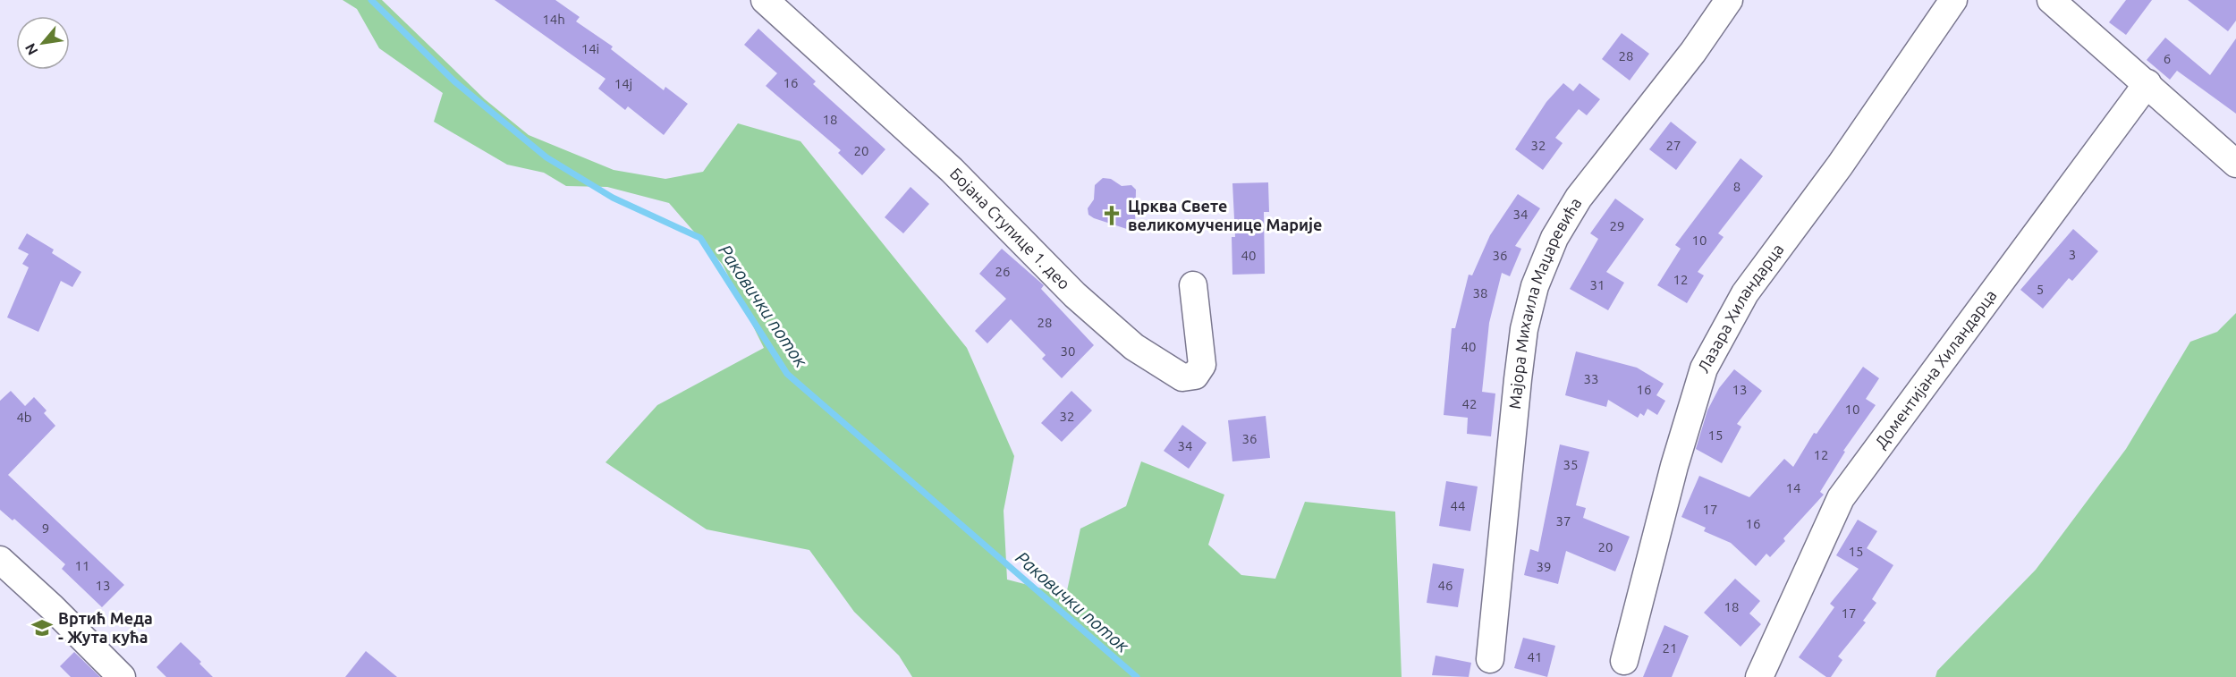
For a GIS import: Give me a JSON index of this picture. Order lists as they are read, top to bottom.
{
  "streets": {
    "street": [
      "Бојана Ступице 1. део",
      "Мајора Михаила Маџаревића",
      "Лазара Хиландарца",
      "Доментијана Хиландарца"
    ]
  },
  "water": ["Раковички поток"],
  "places": {
    "church": ["Црква Свете великомученице Марије"],
    "school or university": ["Вртић Меда - Жута кућа"]
  },
  "house_numbers": [
    "14h",
    "14i",
    "28",
    "6",
    "16",
    "14j",
    "18",
    "32",
    "27",
    "20",
    "8",
    "34",
    "29",
    "10",
    "3",
    "40",
    "36",
    "26",
    "12",
    "31",
    "5",
    "38",
    "28",
    "40",
    "30",
    "33",
    "16",
    "13",
    "42",
    "10",
    "32",
    "4b",
    "15",
    "36",
    "34",
    "12",
    "35",
    "14",
    "44",
    "17",
    "37",
    "16",
    "9",
    "20",
    "15",
    "11",
    "39",
    "13",
    "46",
    "18",
    "17",
    "21",
    "41"
  ],
  "north": "bottom left"
}
